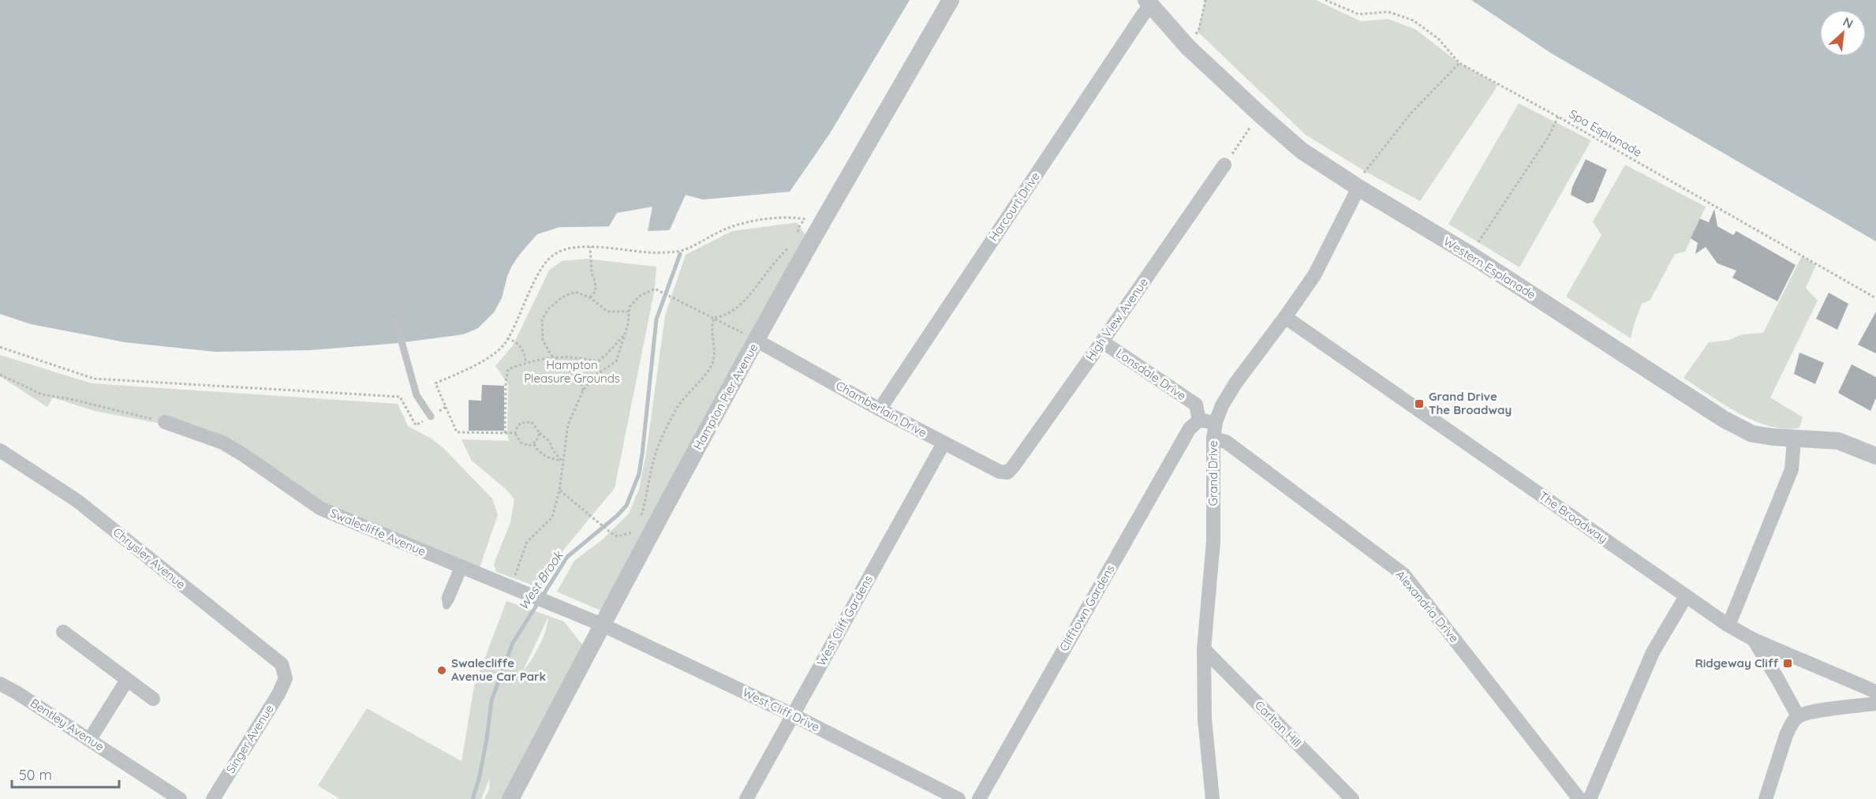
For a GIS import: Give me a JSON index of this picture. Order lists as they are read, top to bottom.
{
  "streets": {
    "street": [
      "Harcourt Drive",
      "Western Esplanade",
      "High View Avenue",
      "Lonsdale Drive",
      "Hampton Pier Avenue",
      "Chamberlain Drive",
      "Grand Drive",
      "The Broadway",
      "Swalecliffe Avenue",
      "Chrysler Avenue",
      "Alexandria Drive",
      "Clifftown Gardens",
      "West Cliff Gardens",
      "West Cliff Drive",
      "Carlton Hill",
      "Bentley Avenue",
      "Singer Avenue"
    ],
    "path": ["Spa Esplanade"]
  },
  "crossings": [
    ["Harcourt Drive", "Western Esplanade"],
    ["Harcourt Drive", "Chamberlain Drive"],
    ["Western Esplanade", "Grand Drive"],
    ["High View Avenue", "Lonsdale Drive"],
    ["High View Avenue", "Chamberlain Drive"],
    ["Lonsdale Drive", "Clifftown Gardens"],
    ["Hampton Pier Avenue", "Chamberlain Drive"],
    ["Hampton Pier Avenue", "Swalecliffe Avenue"],
    ["Hampton Pier Avenue", "West Cliff Drive"],
    ["Chamberlain Drive", "West Cliff Gardens"],
    ["Grand Drive", "The Broadway"],
    ["Grand Drive", "Alexandria Drive"],
    ["Grand Drive", "Carlton Hill"],
    ["Swalecliffe Avenue", "West Cliff Drive"],
    ["Chrysler Avenue", "Singer Avenue"],
    ["West Cliff Gardens", "West Cliff Drive"]
  ],
  "water": ["West Brook"],
  "parks": ["Hampton Pleasure Grounds"],
  "places": {
    "transit": ["Grand Drive The Broadway", "Ridgeway Cliff"],
    "other": ["Swalecliffe Avenue Car Park"]
  },
  "scale_bar": "50 m",
  "north": "top right"
}
